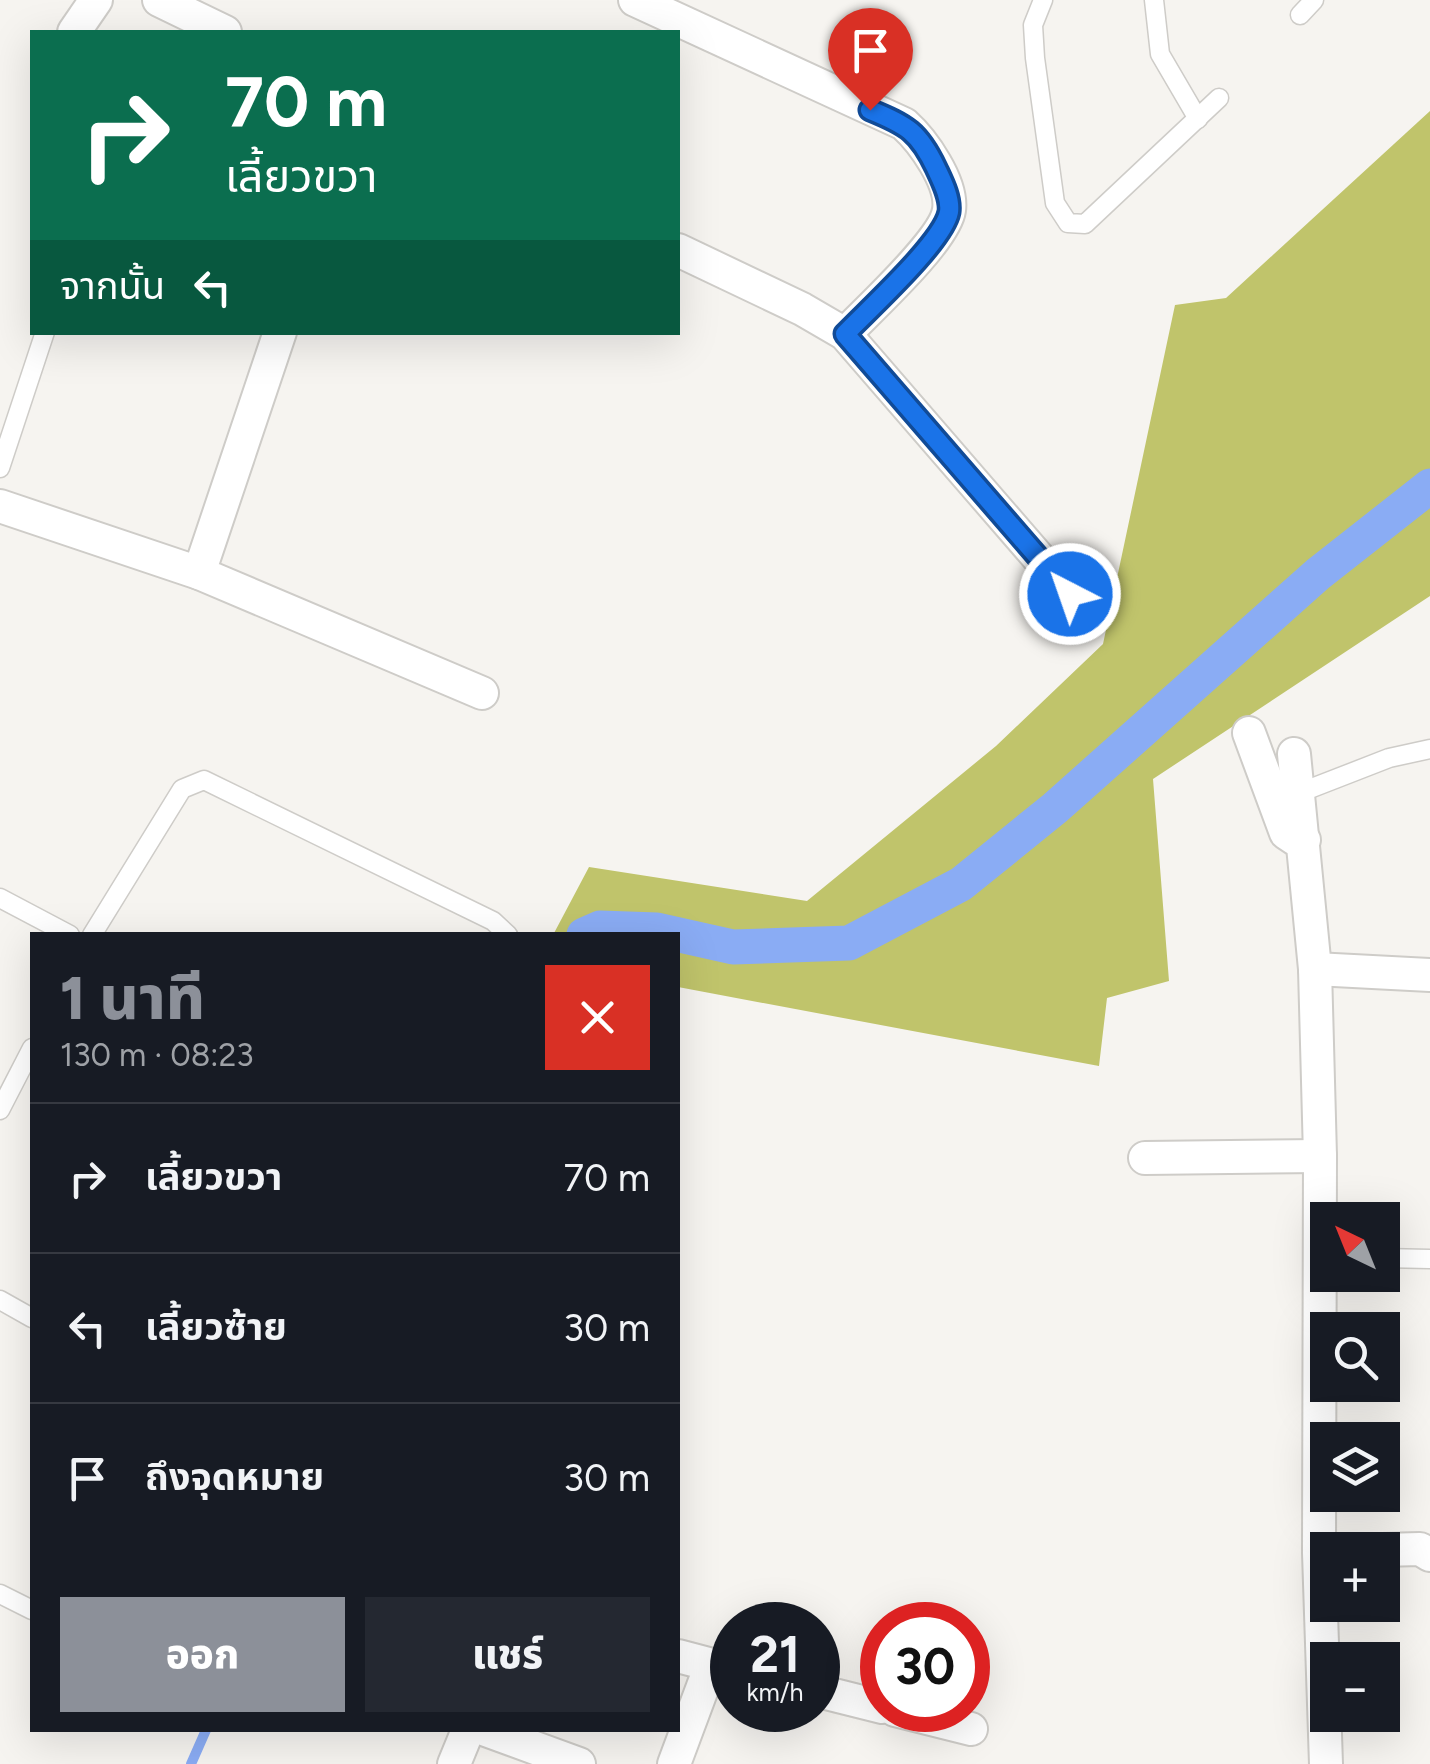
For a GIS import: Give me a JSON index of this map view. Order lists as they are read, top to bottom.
{
  "north": "top left",
  "page": {
    "turn": ["70 m", "เลี้ยวขวา"],
    "then": "จากนั้น",
    "heading": ["1 นาที", "130 m · 08:23"],
    "list": [
      {
        "name": "เลี้ยวขวา",
        "value": "70 m"
      },
      {
        "name": "เลี้ยวซ้าย",
        "value": "30 m"
      },
      {
        "name": "ถึงจุดหมาย",
        "value": "30 m"
      }
    ],
    "map_buttons": ["+", "−"],
    "buttons": ["ออก", "แชร์"],
    "speed": "21 km/h",
    "limit": "30"
  }
}
